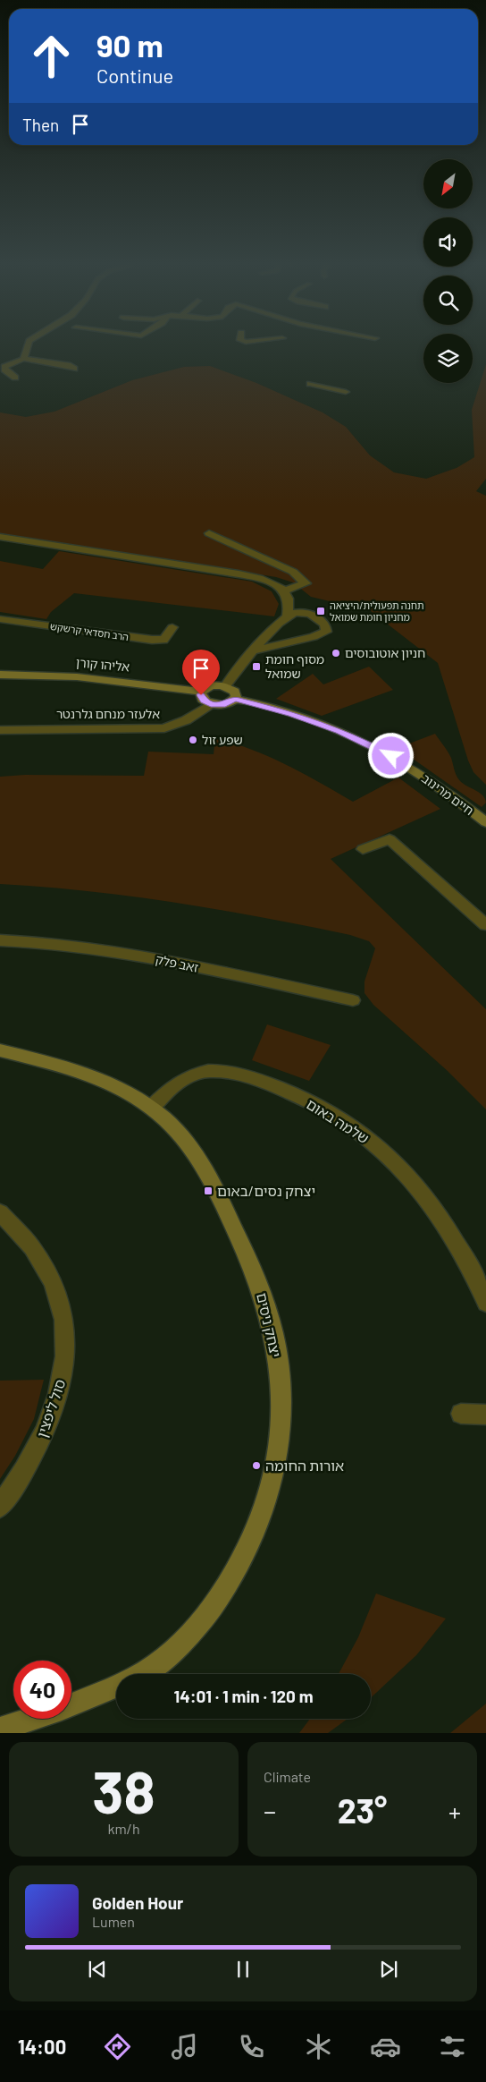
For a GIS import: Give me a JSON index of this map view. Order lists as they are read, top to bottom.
{
  "streets": {
    "street": [
      "הרב חסדאי קרשקש",
      "אליהו קורן",
      "אלעזר מנחם גלרנטר",
      "חיים מרינוב",
      "זאב פלק",
      "שלמה באום",
      "יצחק ניסים",
      "סול ליפצין"
    ]
  },
  "crossings": [
    ["שלמה באום", "יצחק ניסים"]
  ],
  "places": {
    "transit": ["תחנה תפעולית/היציאה מחניון חומת שמואל", "מסוף חומת שמואל", "יצחק נסים/באום"],
    "other": ["חניון אוטובוסים", "שפע זול", "אורות החומה"]
  },
  "north": "bottom left",
  "page": {
    "turn": ["90 m", "Continue"],
    "then": "Then",
    "limit": "40",
    "trip": "14:01 · 1 min · 120 m",
    "tile": [
      ["38", "km/h"],
      "Climate"
    ],
    "heat": ["−", "23°", "+"],
    "song": ["Golden Hour", "Lumen"],
    "tabs": "14:00"
  }
}
